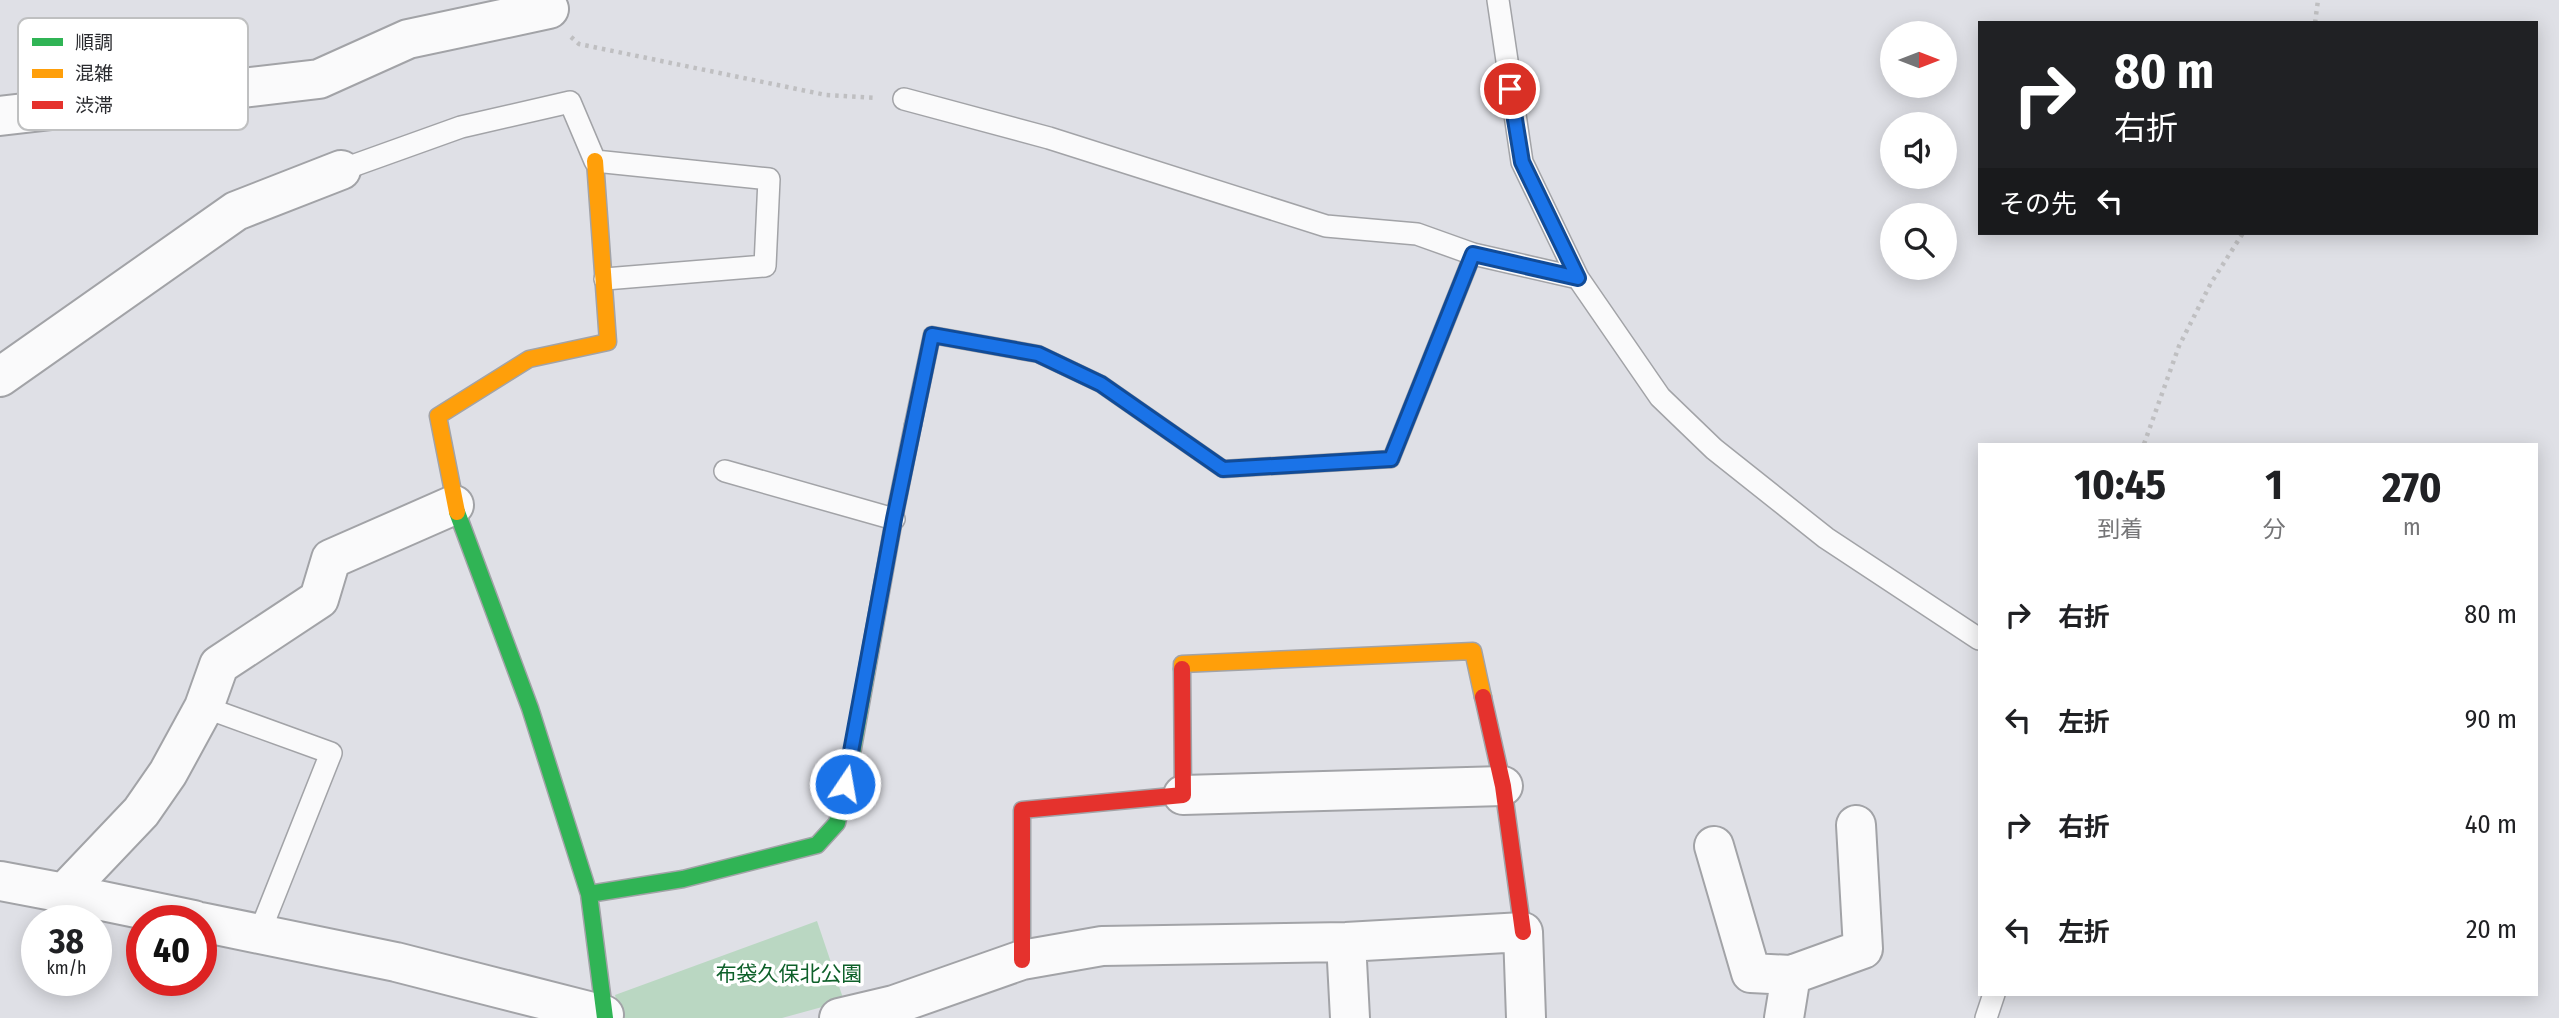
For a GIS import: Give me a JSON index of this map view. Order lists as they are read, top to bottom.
{
  "parks": ["布袋久保北公園"],
  "legend": ["順調", "混雑", "渋滞"],
  "north": "right",
  "page": {
    "turn": ["80 m", "右折"],
    "then": "その先",
    "eta": [
      "10:45",
      "到着",
      "1",
      "分",
      "270",
      "m"
    ],
    "list": [
      {
        "name": "右折",
        "value": "80 m"
      },
      {
        "name": "左折",
        "value": "90 m"
      },
      {
        "name": "右折",
        "value": "40 m"
      },
      {
        "name": "左折",
        "value": "20 m"
      }
    ],
    "speed": "38 km/h",
    "limit": "40"
  }
}
